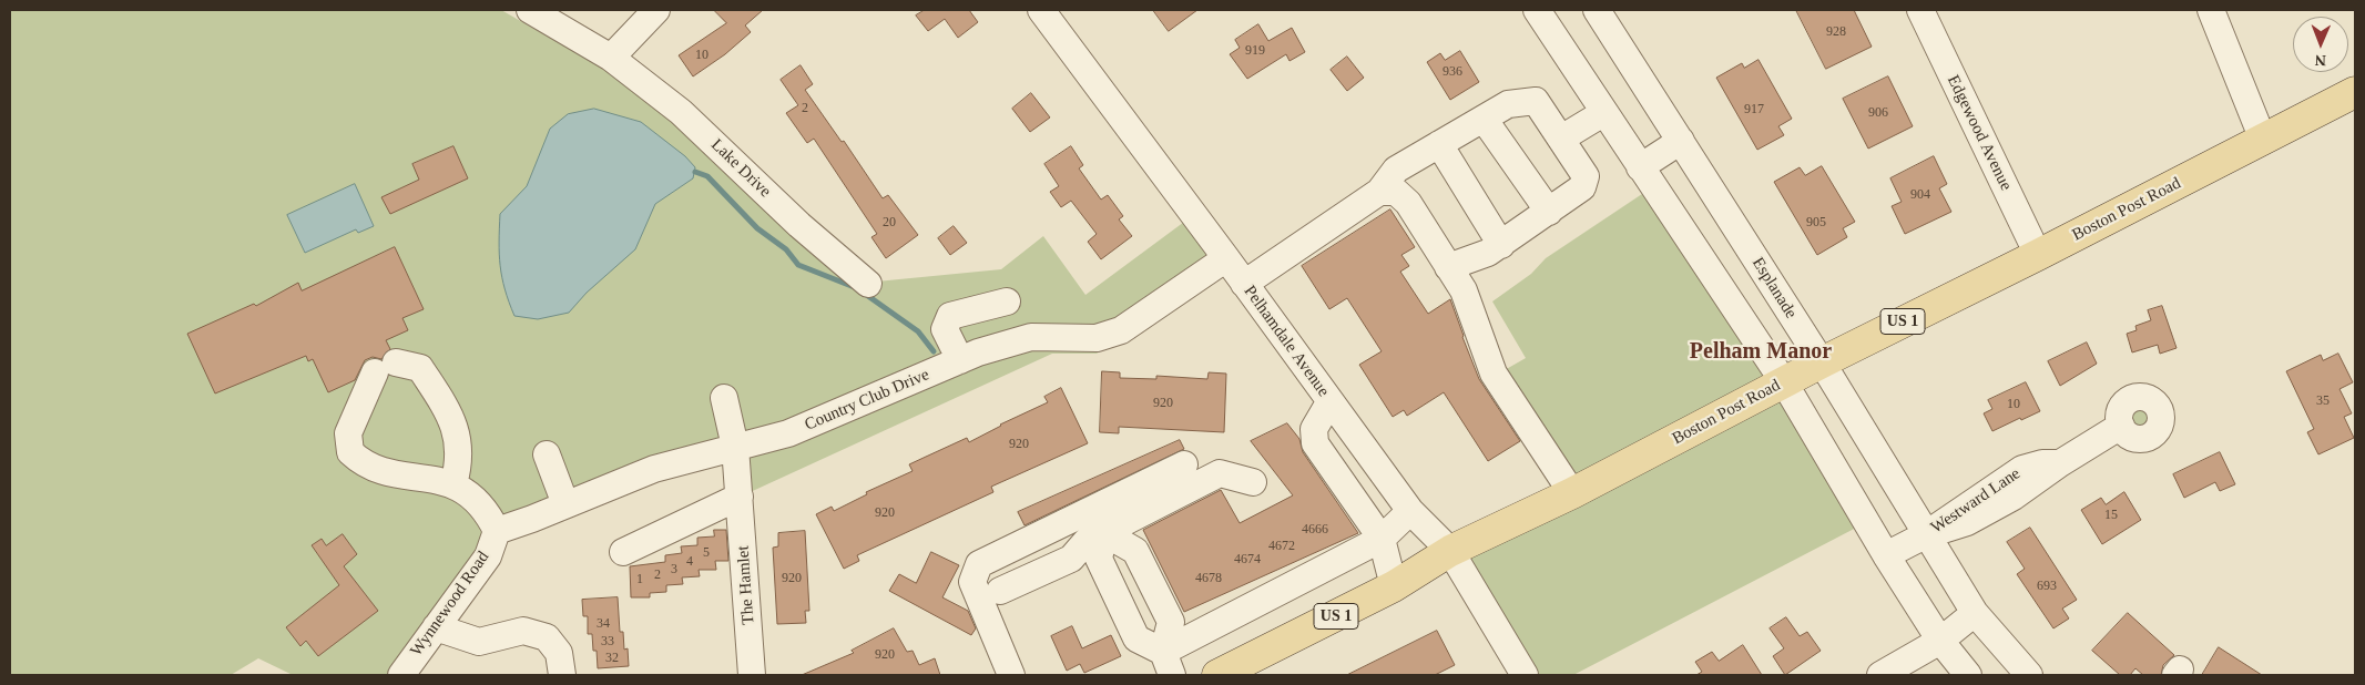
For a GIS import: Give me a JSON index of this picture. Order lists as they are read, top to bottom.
{
  "streets": {
    "main road": ["Boston Post Road", "US 1"],
    "street": [
      "Edgewood Avenue",
      "Lake Drive",
      "Esplanade",
      "Pelhamdale Avenue",
      "Country Club Drive",
      "Westward Lane",
      "The Hamlet",
      "Wynnewood Road"
    ]
  },
  "crossings": [
    ["Edgewood Avenue", "Boston Post Road"],
    ["Boston Post Road", "Esplanade"],
    ["Boston Post Road", "Pelhamdale Avenue"],
    ["Esplanade", "Westward Lane"],
    ["Pelhamdale Avenue", "Country Club Drive"],
    ["Country Club Drive", "The Hamlet"],
    ["Country Club Drive", "Wynnewood Road"]
  ],
  "districts": ["Pelham Manor"],
  "house_numbers": [
    "928",
    "919",
    "10",
    "936",
    "2",
    "917",
    "906",
    "904",
    "20",
    "905",
    "35",
    "920",
    "10",
    "920",
    "920",
    "15",
    "4666",
    "4672",
    "5",
    "4674",
    "4",
    "3",
    "2",
    "920",
    "4678",
    "1",
    "693",
    "34",
    "33",
    "920",
    "32"
  ],
  "north": "bottom"
}
